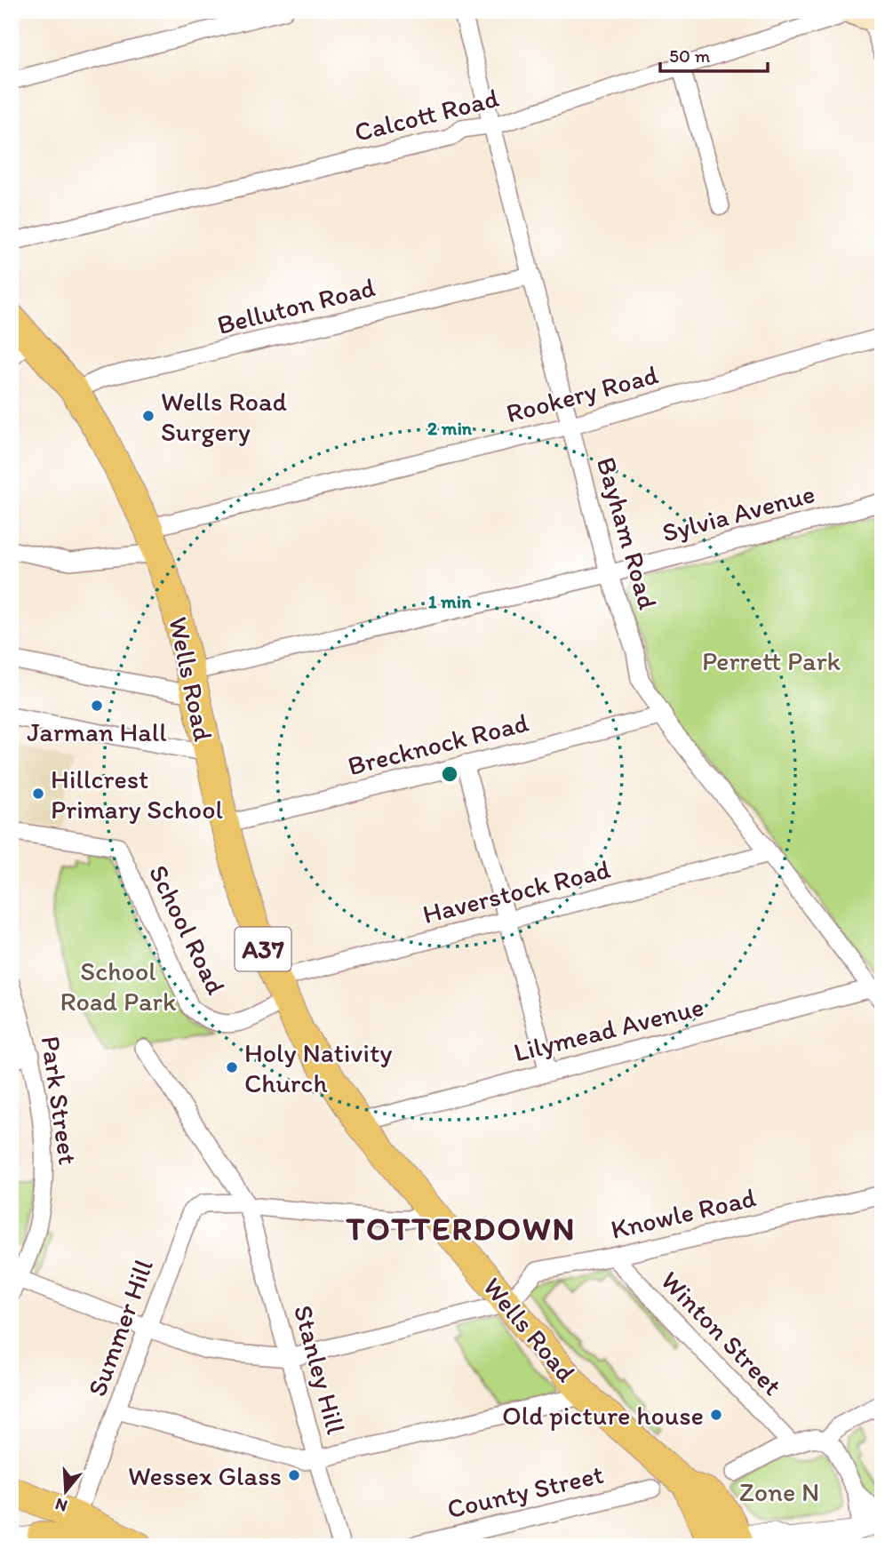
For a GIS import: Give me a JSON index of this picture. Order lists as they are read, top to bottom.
{
  "streets": {
    "highway": ["Wells Road", "A37"],
    "street": [
      "Calcott Road",
      "Belluton Road",
      "Rookery Road",
      "Sylvia Avenue",
      "Bayham Road",
      "Brecknock Road",
      "Haverstock Road",
      "School Road",
      "Lilymead Avenue",
      "Park Street",
      "Knowle Road",
      "Summer Hill",
      "Winton Street",
      "Stanley Hill",
      "County Street"
    ]
  },
  "crossings": [
    ["Calcott Road", "Bayham Road"],
    ["Belluton Road", "Bayham Road"],
    ["Belluton Road", "Wells Road"],
    ["Rookery Road", "Bayham Road"],
    ["Rookery Road", "Wells Road"],
    ["Sylvia Avenue", "Bayham Road"],
    ["Sylvia Avenue", "Wells Road"],
    ["Bayham Road", "Brecknock Road"],
    ["Bayham Road", "Haverstock Road"],
    ["Bayham Road", "Lilymead Avenue"],
    ["Wells Road", "Brecknock Road"],
    ["Wells Road", "Haverstock Road"],
    ["Wells Road", "School Road"],
    ["Wells Road", "Lilymead Avenue"],
    ["Wells Road", "Knowle Road"],
    ["Wells Road", "Summer Hill"],
    ["Haverstock Road", "School Road"],
    ["Knowle Road", "Winton Street"],
    ["Summer Hill", "Stanley Hill"]
  ],
  "districts": ["TOTTERDOWN"],
  "parks": ["Perrett Park", "School Road Park", "Zone N"],
  "places": [
    "Wells Road Surgery",
    "Jarman Hall",
    "Hillcrest Primary School",
    "Holy Nativity Church",
    "Old picture house",
    "Wessex Glass"
  ],
  "scale_bar": "50 m",
  "north": "bottom",
  "rings": ["2 min", "1 min"]
}
